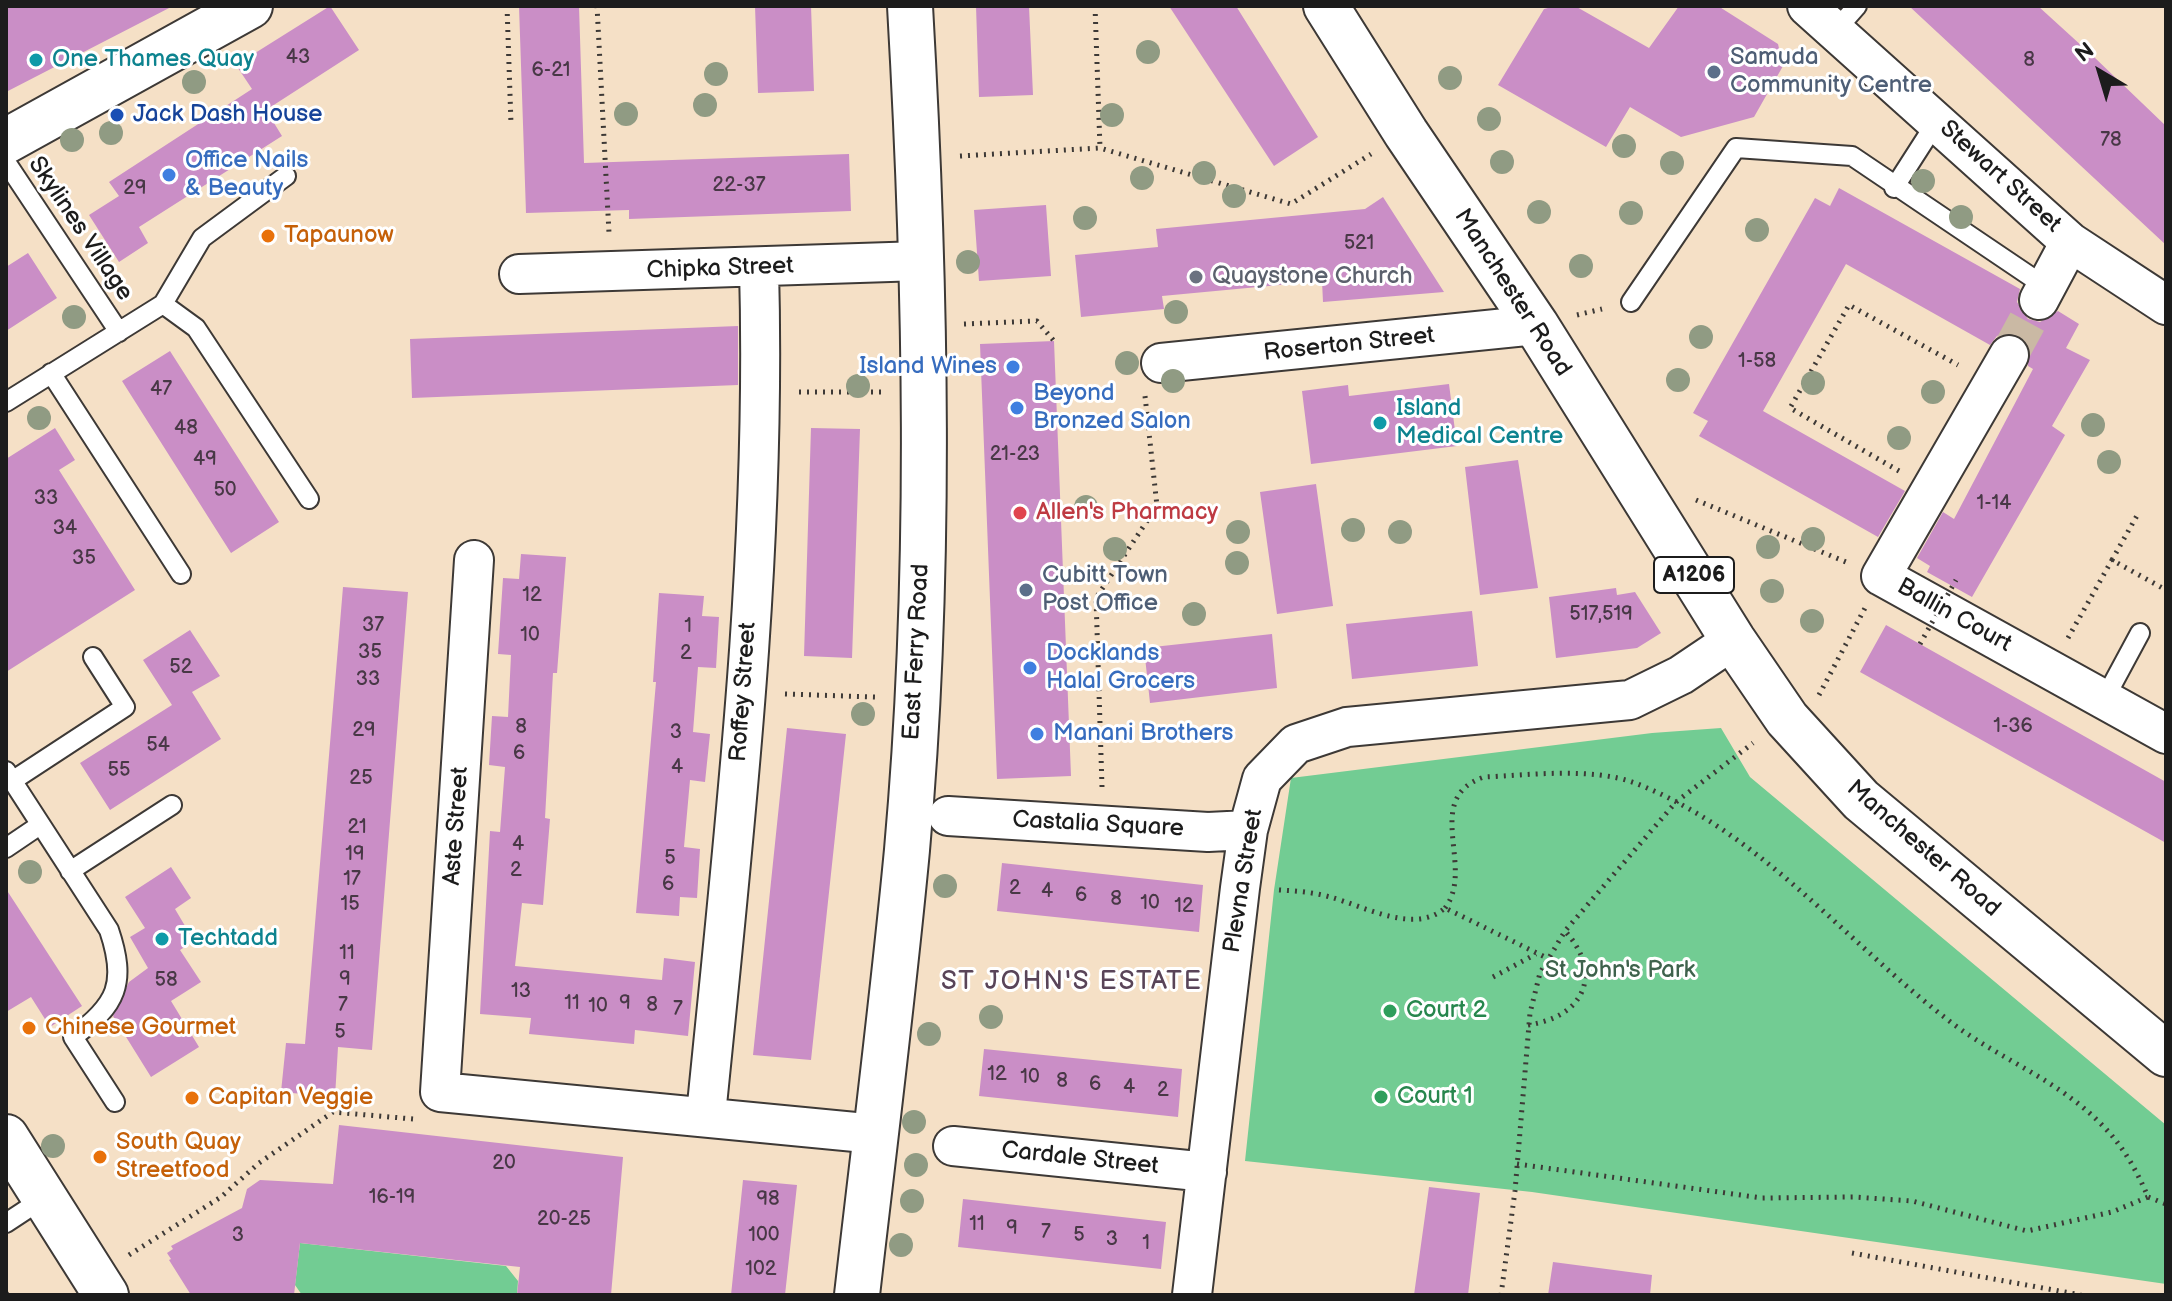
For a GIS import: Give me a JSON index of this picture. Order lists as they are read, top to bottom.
{
  "streets": {
    "street": [
      "Stewart Street",
      "Chipka Street",
      "Manchester Road",
      "Roserton Street",
      "A1206",
      "Ballin Court",
      "East Ferry Road",
      "Roffey Street",
      "Castalia Square",
      "Aste Street",
      "Plevna Street",
      "Cardale Street"
    ],
    "lane": ["Skylines Village"]
  },
  "crossings": [
    ["Chipka Street", "East Ferry Road"],
    ["Chipka Street", "Roffey Street"],
    ["Manchester Road", "Roserton Street"],
    ["Manchester Road", "Plevna Street"],
    ["Castalia Square", "Plevna Street"],
    ["Plevna Street", "Cardale Street"]
  ],
  "districts": ["ST JOHN'S ESTATE"],
  "parks": ["St John's Park"],
  "places": [
    "One Thames Quay",
    "Samuda Community Centre",
    "Jack Dash House",
    "Office Nails & Beauty",
    "Tapaunow",
    "Quaystone Church",
    "Island Wines",
    "Beyond Bronzed Salon",
    "Island Medical Centre",
    "Allen's Pharmacy",
    "Cubitt Town Post Office",
    "Docklands Halal Grocers",
    "Manani Brothers",
    "Techtadd",
    "Court 2",
    "Chinese Gourmet",
    "Court 1",
    "Capitan Veggie",
    "South Quay Streetfood"
  ],
  "house_numbers": [
    "43",
    "8",
    "6-21",
    "78",
    "22-37",
    "29",
    "521",
    "1-58",
    "47",
    "48",
    "21-23",
    "49",
    "50",
    "33",
    "1-14",
    "34",
    "35",
    "12",
    "517,519",
    "37",
    "1",
    "10",
    "35",
    "2",
    "52",
    "33",
    "1-36",
    "8",
    "29",
    "3",
    "54",
    "6",
    "4",
    "55",
    "25",
    "21",
    "4",
    "19",
    "5",
    "2",
    "17",
    "6",
    "2",
    "4",
    "6",
    "8",
    "10",
    "15",
    "12",
    "11",
    "9",
    "58",
    "13",
    "11",
    "9",
    "7",
    "8",
    "10",
    "7",
    "5",
    "12",
    "10",
    "8",
    "6",
    "4",
    "2",
    "20",
    "16-19",
    "98",
    "20-25",
    "11",
    "9",
    "7",
    "3",
    "100",
    "5",
    "3",
    "1",
    "102"
  ],
  "north": "top left"
}
